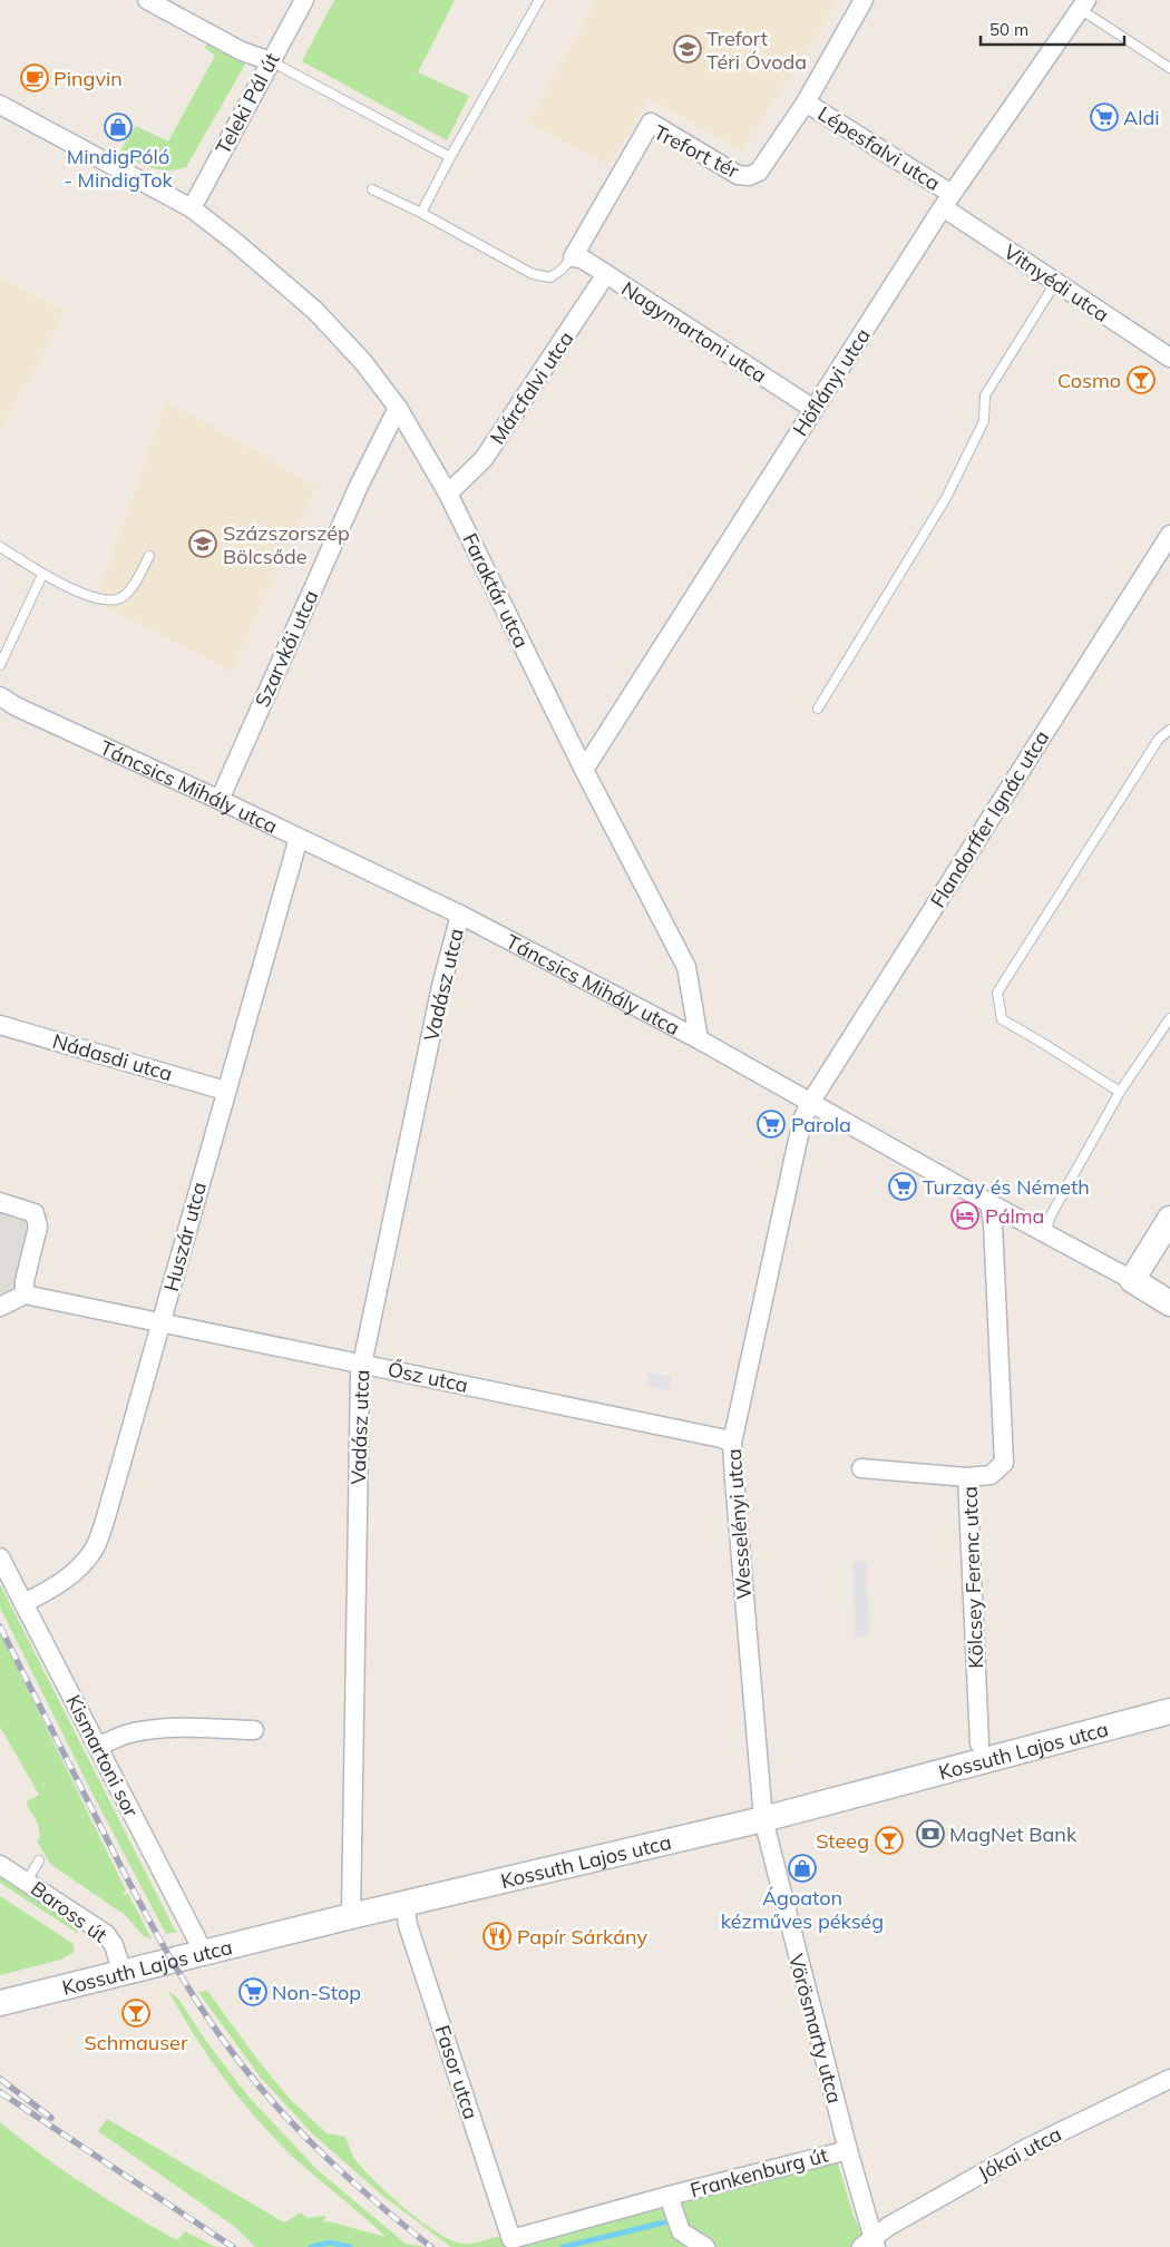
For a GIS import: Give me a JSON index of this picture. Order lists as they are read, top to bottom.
{
  "streets": {
    "street": [
      "Teleki Pál út",
      "Lépesfalvi utca",
      "Trefort tér",
      "Vitnyédi utca",
      "Nagymartoni utca",
      "Höflányi utca",
      "Márcfalvi utca",
      "Faraktár utca",
      "Szarvkői utca",
      "Táncsics Mihály utca",
      "Flandorffer Ignác utca",
      "Vadász utca",
      "Nádasdi utca",
      "Huszár utca",
      "Ősz utca",
      "Wesselényi utca",
      "Kölcsey Ferenc utca",
      "Kossuth Lajos utca",
      "Kismartoni sor",
      "Baross út",
      "Vörösmarty utca",
      "Fasor utca",
      "Jókai utca",
      "Frankenburg út"
    ]
  },
  "crossings": [
    ["Teleki Pál út", "Faraktár utca"],
    ["Lépesfalvi utca", "Trefort tér"],
    ["Lépesfalvi utca", "Vitnyédi utca"],
    ["Lépesfalvi utca", "Höflányi utca"],
    ["Trefort tér", "Nagymartoni utca"],
    ["Vitnyédi utca", "Höflányi utca"],
    ["Nagymartoni utca", "Höflányi utca"],
    ["Nagymartoni utca", "Márcfalvi utca"],
    ["Höflányi utca", "Faraktár utca"],
    ["Márcfalvi utca", "Faraktár utca"],
    ["Faraktár utca", "Szarvkői utca"],
    ["Faraktár utca", "Táncsics Mihály utca"],
    ["Szarvkői utca", "Táncsics Mihály utca"],
    ["Táncsics Mihály utca", "Flandorffer Ignác utca"],
    ["Táncsics Mihály utca", "Vadász utca"],
    ["Táncsics Mihály utca", "Huszár utca"],
    ["Táncsics Mihály utca", "Wesselényi utca"],
    ["Táncsics Mihály utca", "Kölcsey Ferenc utca"],
    ["Flandorffer Ignác utca", "Wesselényi utca"],
    ["Vadász utca", "Ősz utca"],
    ["Vadász utca", "Kossuth Lajos utca"],
    ["Nádasdi utca", "Huszár utca"],
    ["Huszár utca", "Ősz utca"],
    ["Huszár utca", "Kismartoni sor"],
    ["Ősz utca", "Wesselényi utca"],
    ["Wesselényi utca", "Kossuth Lajos utca"],
    ["Wesselényi utca", "Vörösmarty utca"],
    ["Kossuth Lajos utca", "Kismartoni sor"],
    ["Kossuth Lajos utca", "Baross út"],
    ["Kossuth Lajos utca", "Vörösmarty utca"],
    ["Kossuth Lajos utca", "Fasor utca"],
    ["Vörösmarty utca", "Jókai utca"],
    ["Vörösmarty utca", "Frankenburg út"],
    ["Fasor utca", "Frankenburg út"]
  ],
  "places": {
    "school or university": ["Trefort Téri Óvoda", "Százszorszép Bölcsőde"],
    "cafe": ["Pingvin"],
    "supermarket": [
      "Aldi",
      "Parola",
      "Turzay és Németh",
      "Non-Stop"
    ],
    "shop": ["MindigPóló - MindigTok", "Ágoaton kézműves pékség"],
    "bar": ["Cosmo", "Steeg", "Schmauser"],
    "hotel": ["Pálma"],
    "bank": ["MagNet Bank"],
    "restaurant": ["Papír Sárkány"]
  },
  "scale_bar": "50 m"
}
